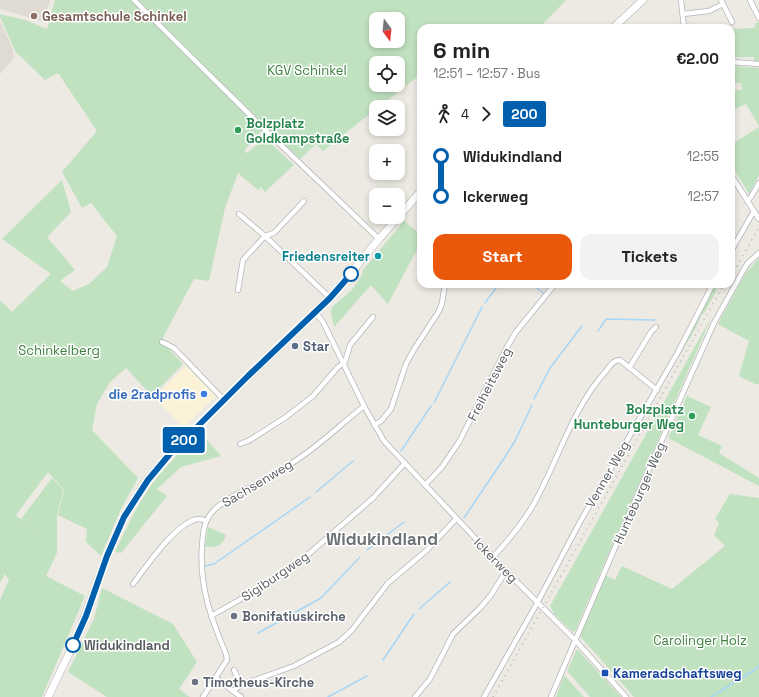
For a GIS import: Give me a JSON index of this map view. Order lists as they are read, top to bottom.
{
  "streets": {
    "street": [
      "Freiheitsweg",
      "Venner Weg",
      "Sachsenweg",
      "Hunteburger Weg",
      "Ickerweg",
      "Sigiburgweg"
    ]
  },
  "crossings": [
    ["Freiheitsweg", "Ickerweg"],
    ["Venner Weg", "Ickerweg"],
    ["Sachsenweg", "Ickerweg"],
    ["Sachsenweg", "Sigiburgweg"],
    ["Hunteburger Weg", "Ickerweg"],
    ["Ickerweg", "Sigiburgweg"]
  ],
  "districts": ["Widukindland"],
  "parks": ["KGV Schinkel", "Schinkelberg", "Carolinger Holz"],
  "places": {
    "other": [
      "Gesamtschule Schinkel",
      "Bolzplatz Goldkampstraße",
      "Friedensreiter",
      "Star",
      "die 2radprofis",
      "Bolzplatz Hunteburger Weg",
      "Bonifatiuskirche",
      "Widukindland",
      "Timotheus-Kirche"
    ],
    "transit": ["Kameradschaftsweg"]
  },
  "lines": ["bus line 200"],
  "north": "bottom",
  "page": {
    "on_map": "200",
    "map_buttons": ["+", "−"],
    "heading": ["6 min", "12:51 – 12:57 · Bus", "€2.00"],
    "legs": ["4", "200"],
    "list": [
      {
        "name": "Widukindland",
        "value": "12:55"
      },
      {
        "name": "Ickerweg",
        "value": "12:57"
      }
    ],
    "buttons": ["Start", "Tickets"]
  }
}
